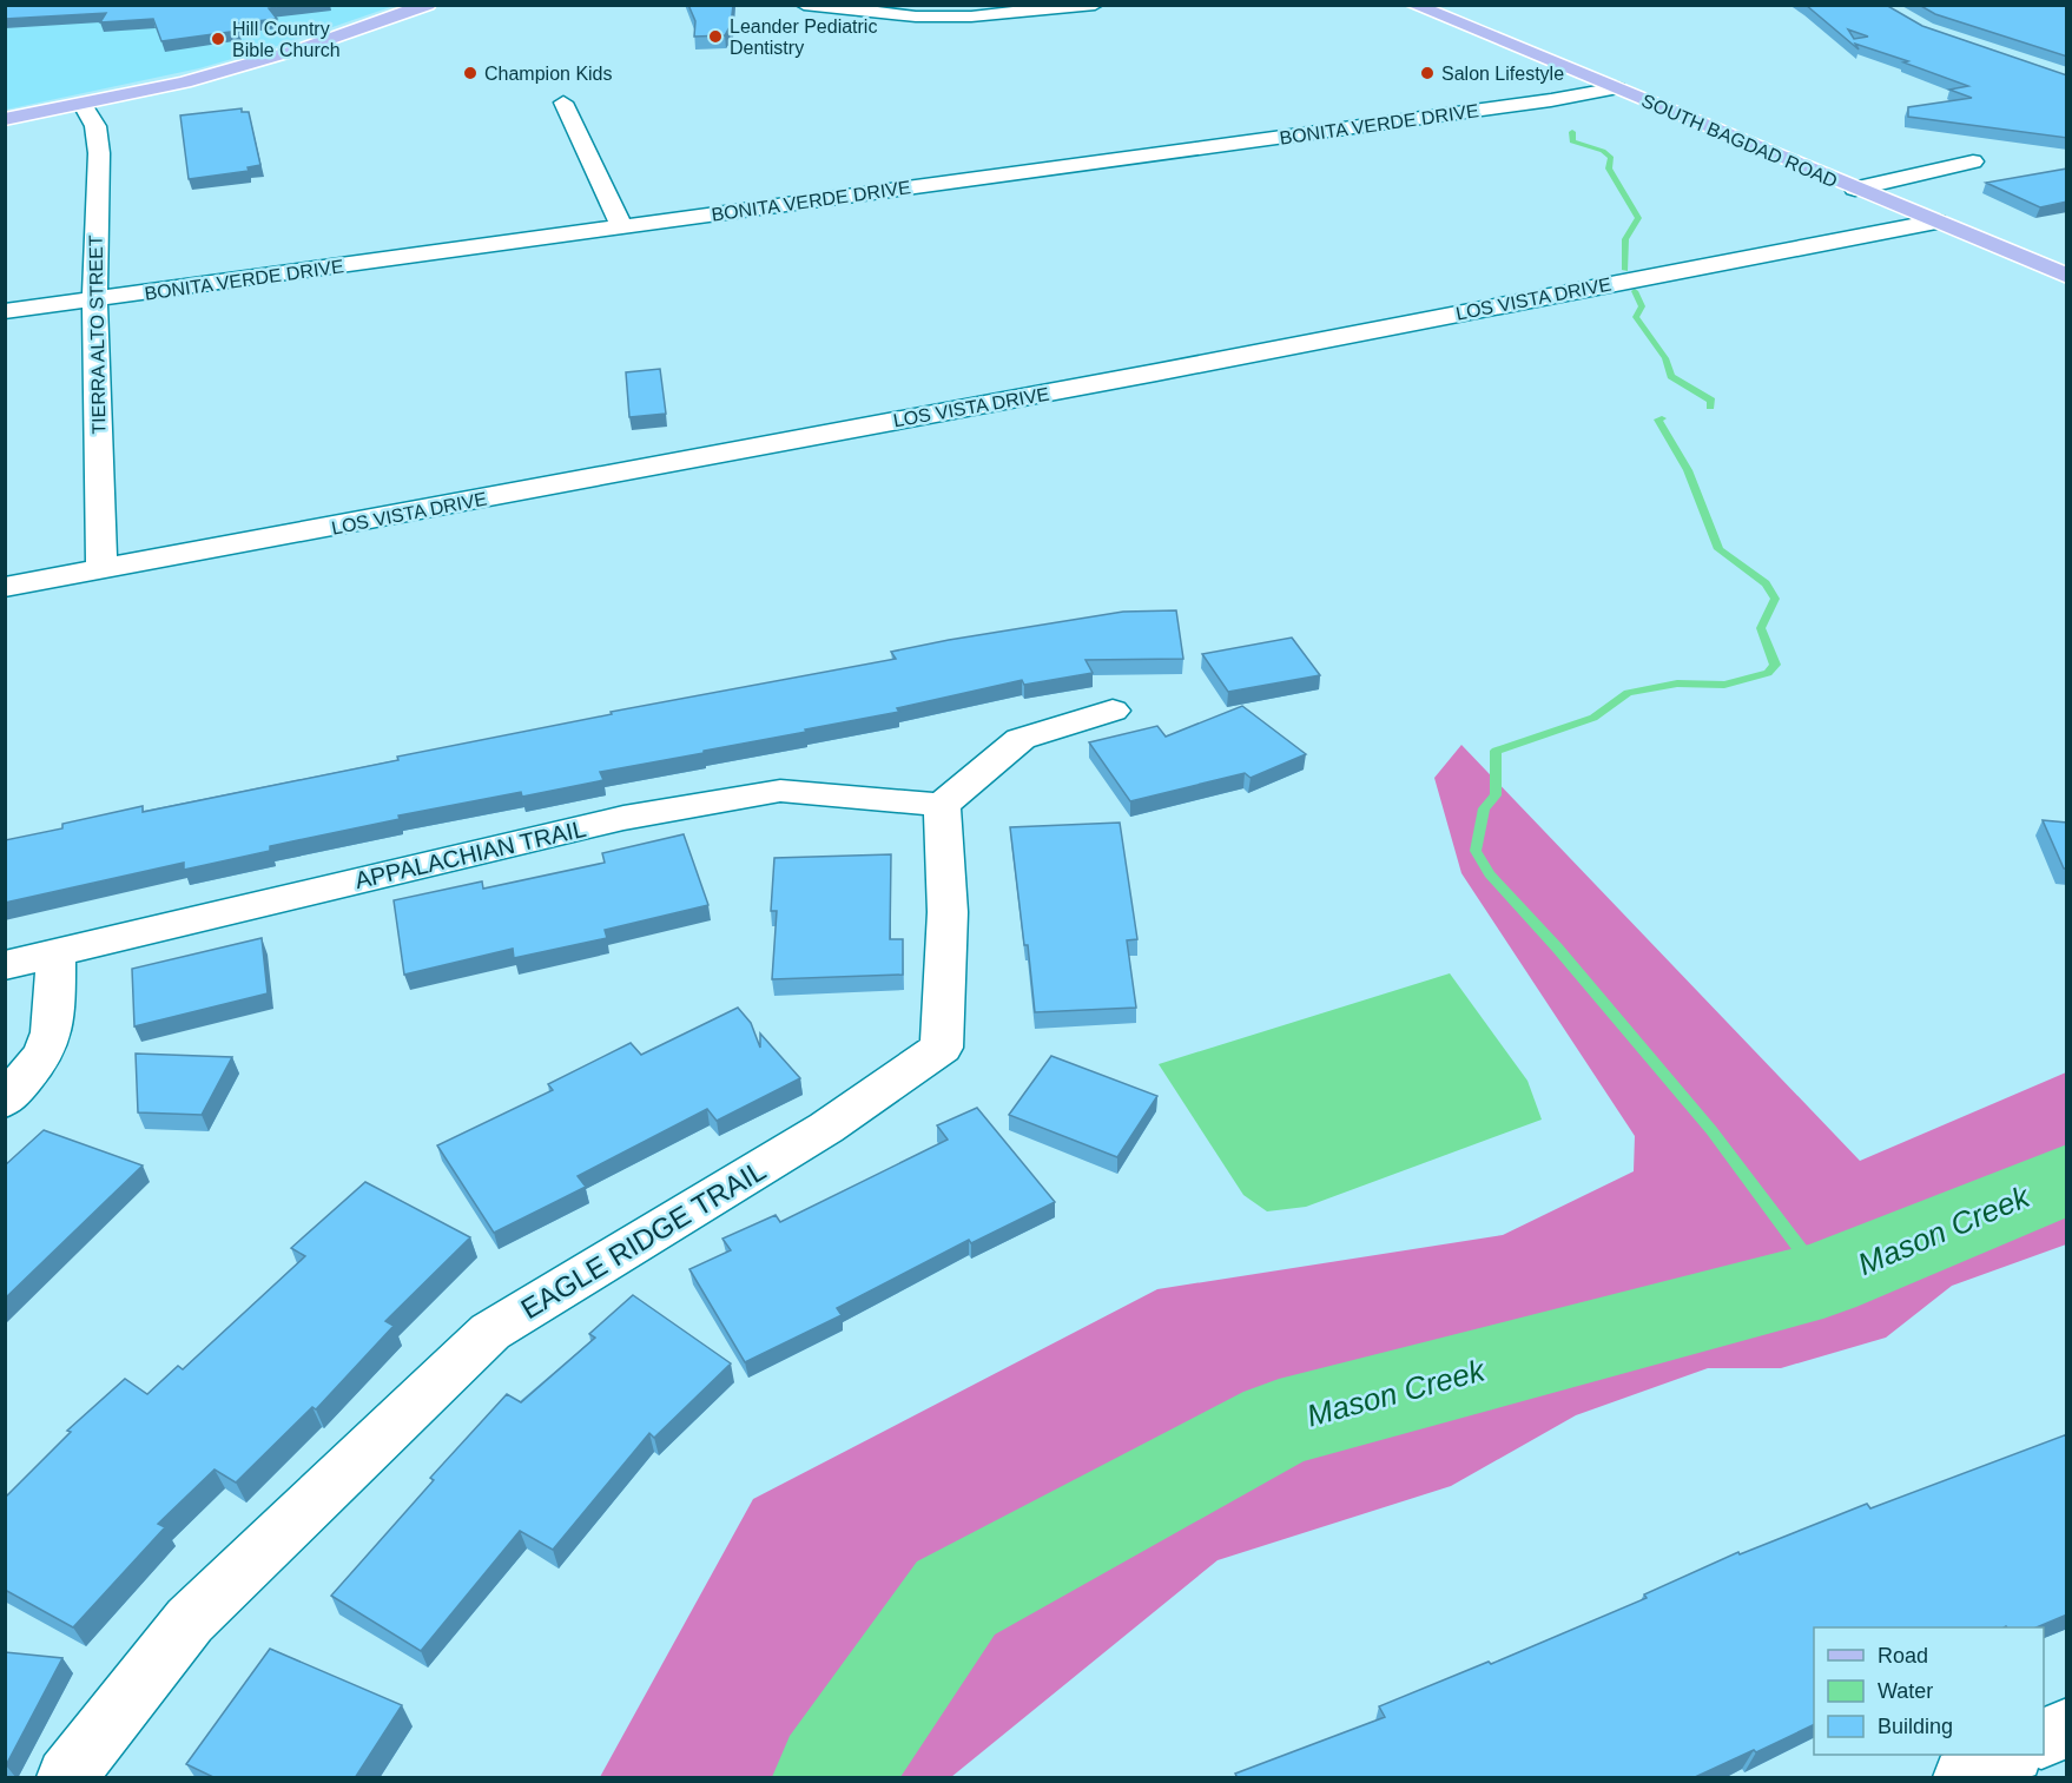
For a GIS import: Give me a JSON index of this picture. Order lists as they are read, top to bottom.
{
  "streets": {
    "main road": ["SOUTH BAGDAD ROAD"],
    "street": [
      "BONITA VERDE DRIVE",
      "LOS VISTA DRIVE",
      "TIERRA ALTO STREET",
      "APPALACHIAN TRAIL",
      "EAGLE RIDGE TRAIL"
    ]
  },
  "crossings": [
    ["BONITA VERDE DRIVE", "SOUTH BAGDAD ROAD"],
    ["BONITA VERDE DRIVE", "TIERRA ALTO STREET"],
    ["SOUTH BAGDAD ROAD", "LOS VISTA DRIVE"],
    ["LOS VISTA DRIVE", "TIERRA ALTO STREET"],
    ["APPALACHIAN TRAIL", "EAGLE RIDGE TRAIL"]
  ],
  "water": ["Mason Creek"],
  "places": [
    "Leander Pediatric Dentistry",
    "Hill Country Bible Church",
    "Champion Kids",
    "Salon Lifestyle"
  ],
  "legend": ["Road", "Water", "Building"]
}
